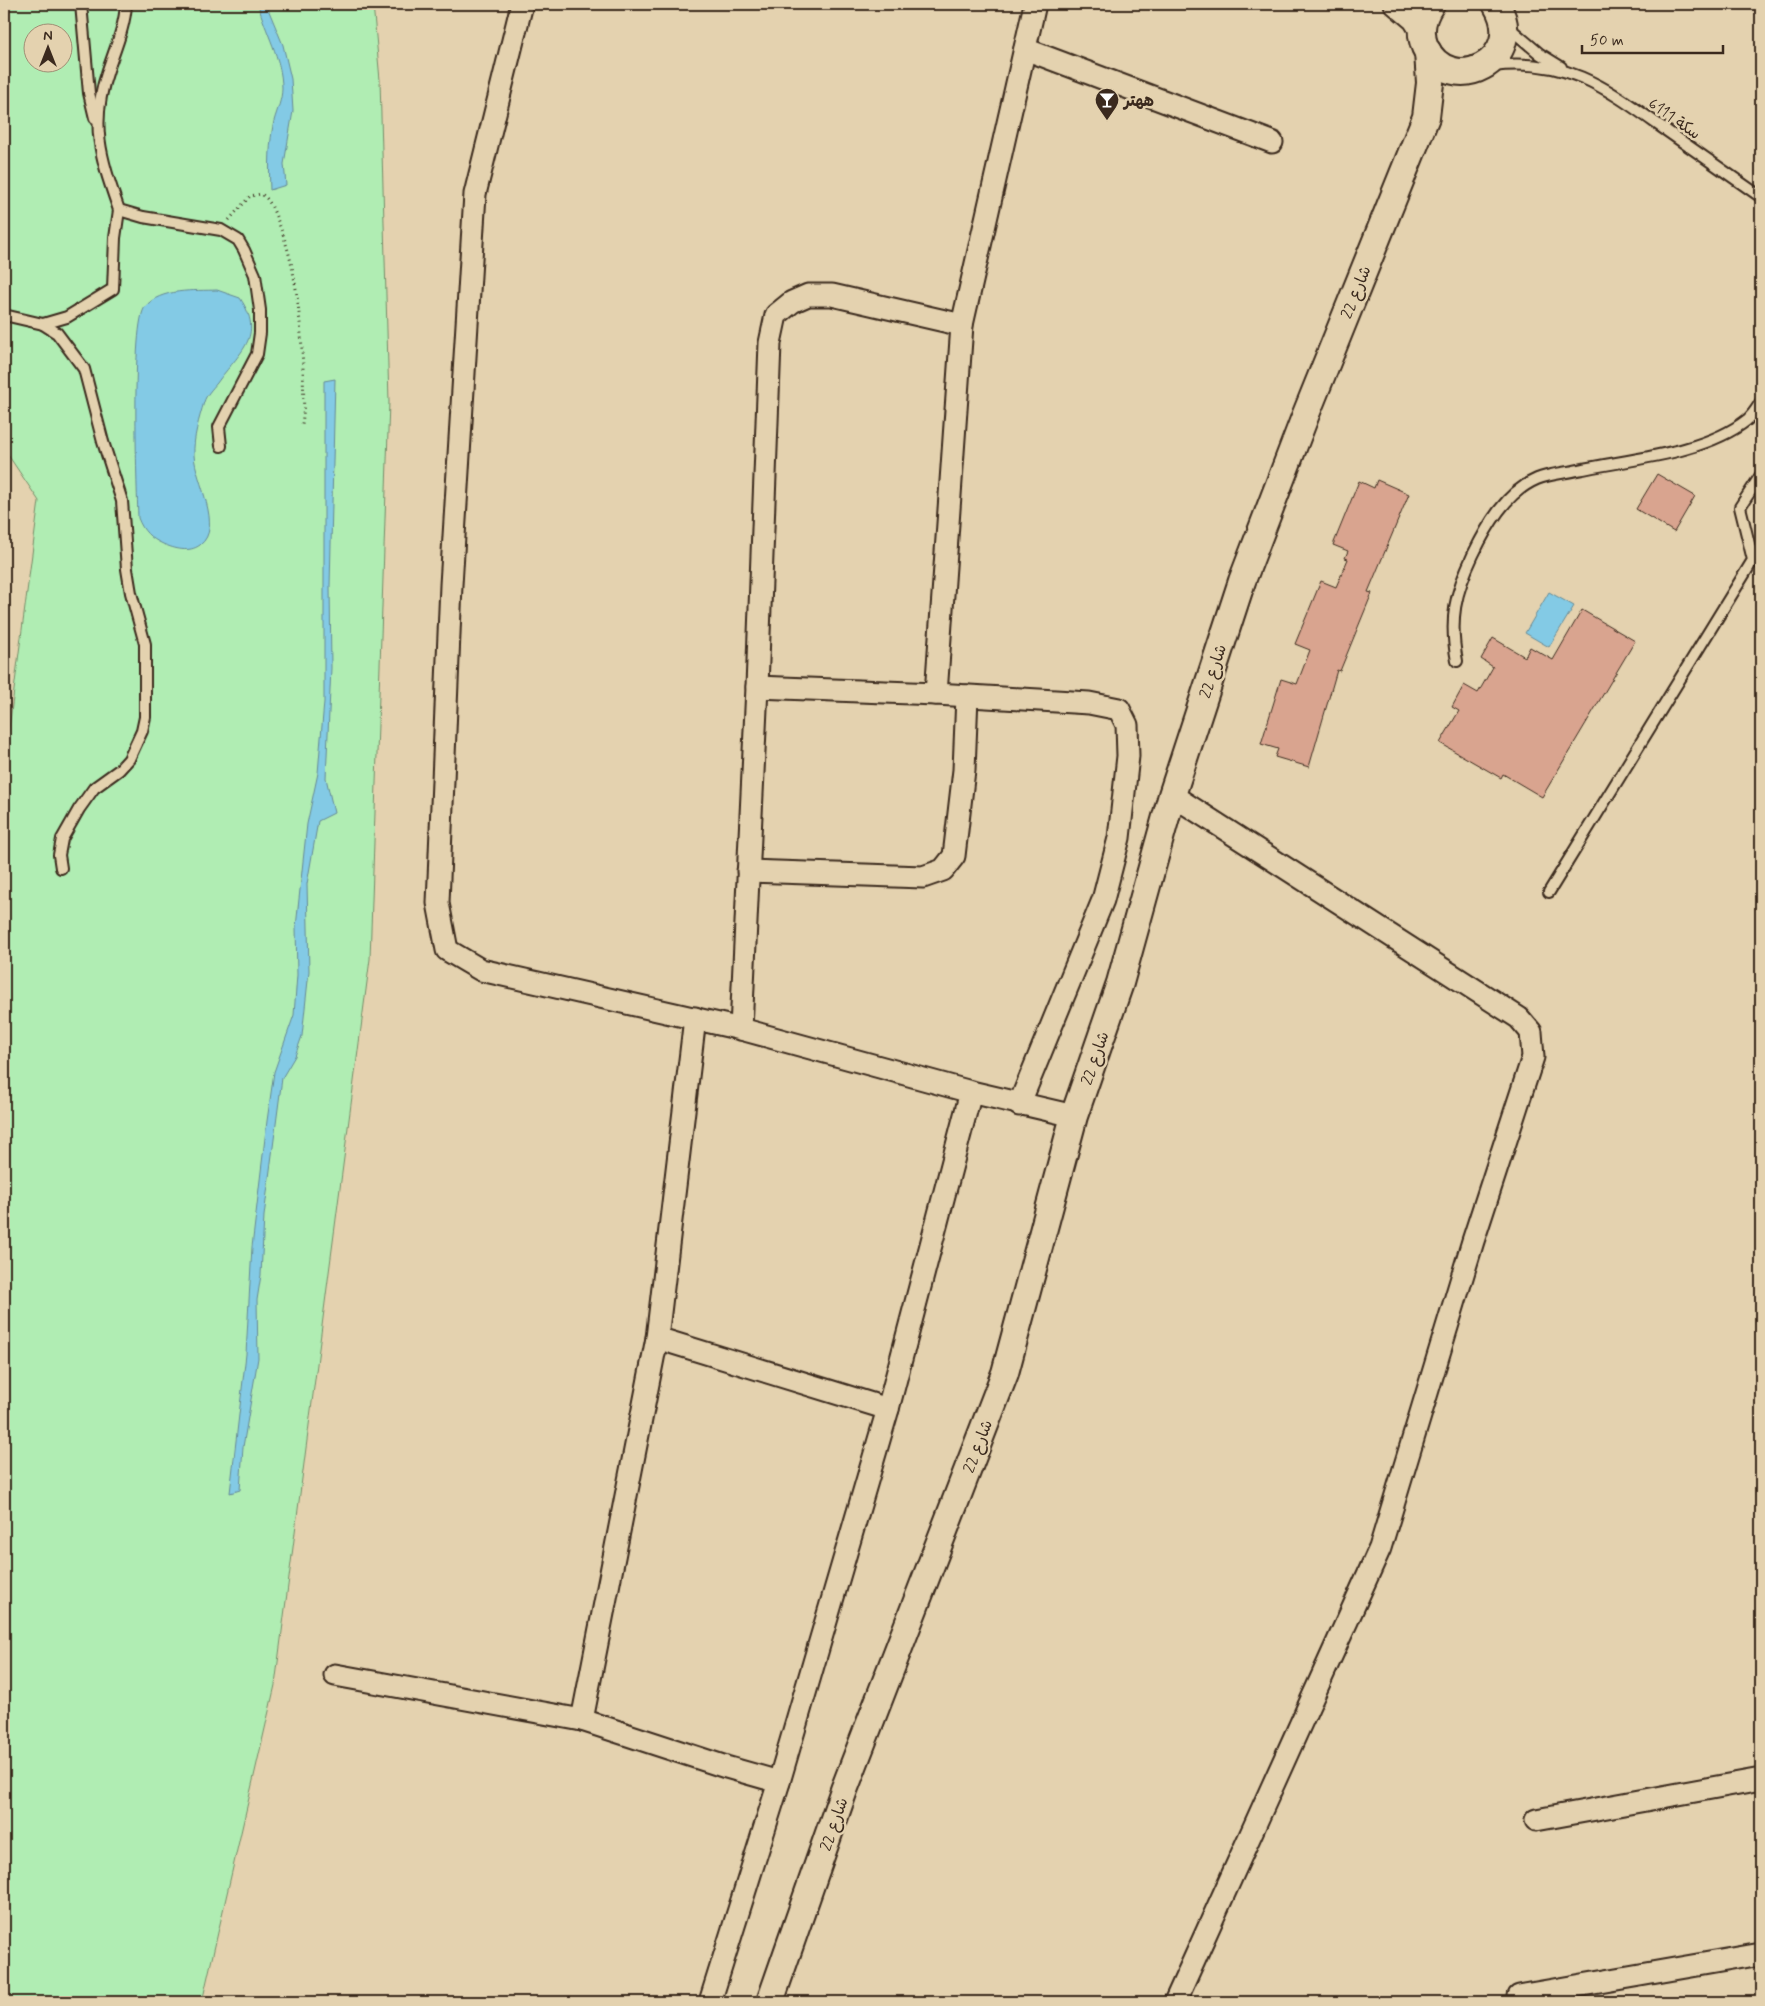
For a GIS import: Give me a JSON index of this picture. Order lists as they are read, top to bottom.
{
  "streets": {
    "street": ["شارع 22"],
    "lane": ["سكة 6111"]
  },
  "crossings": [
    ["سكة 6111", "شارع 22"]
  ],
  "places": {
    "bar": ["ههتر"]
  },
  "scale_bar": "50 m",
  "north": "top"
}
